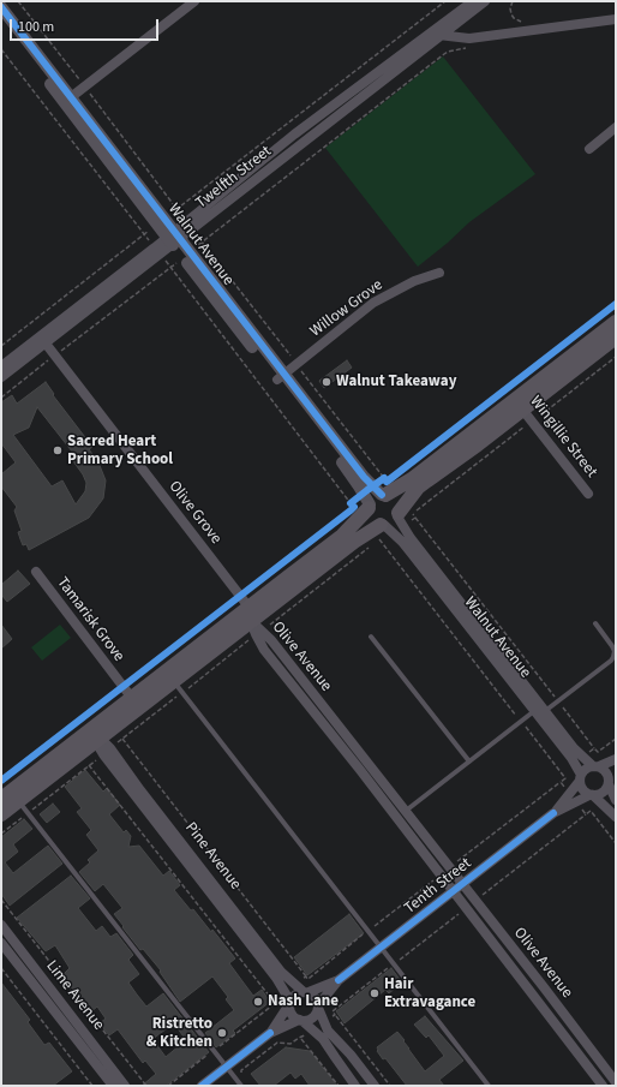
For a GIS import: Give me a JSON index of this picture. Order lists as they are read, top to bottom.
{
  "streets": {
    "street": [
      "Twelfth Street",
      "Walnut Avenue",
      "Willow Grove",
      "Wingillie Street",
      "Olive Grove",
      "Tamarisk Grove",
      "Olive Avenue",
      "Pine Avenue",
      "Tenth Street",
      "Lime Avenue"
    ]
  },
  "crossings": [
    ["Twelfth Street", "Walnut Avenue"],
    ["Twelfth Street", "Olive Grove"],
    ["Walnut Avenue", "Willow Grove"],
    ["Walnut Avenue", "Tenth Street"],
    ["Olive Grove", "Olive Avenue"],
    ["Olive Avenue", "Tenth Street"],
    ["Pine Avenue", "Tenth Street"]
  ],
  "places": [
    "Walnut Takeaway",
    "Sacred Heart Primary School",
    "Hair Extravagance",
    "Nash Lane",
    "Ristretto & Kitchen"
  ],
  "scale_bar": "100 m"
}
